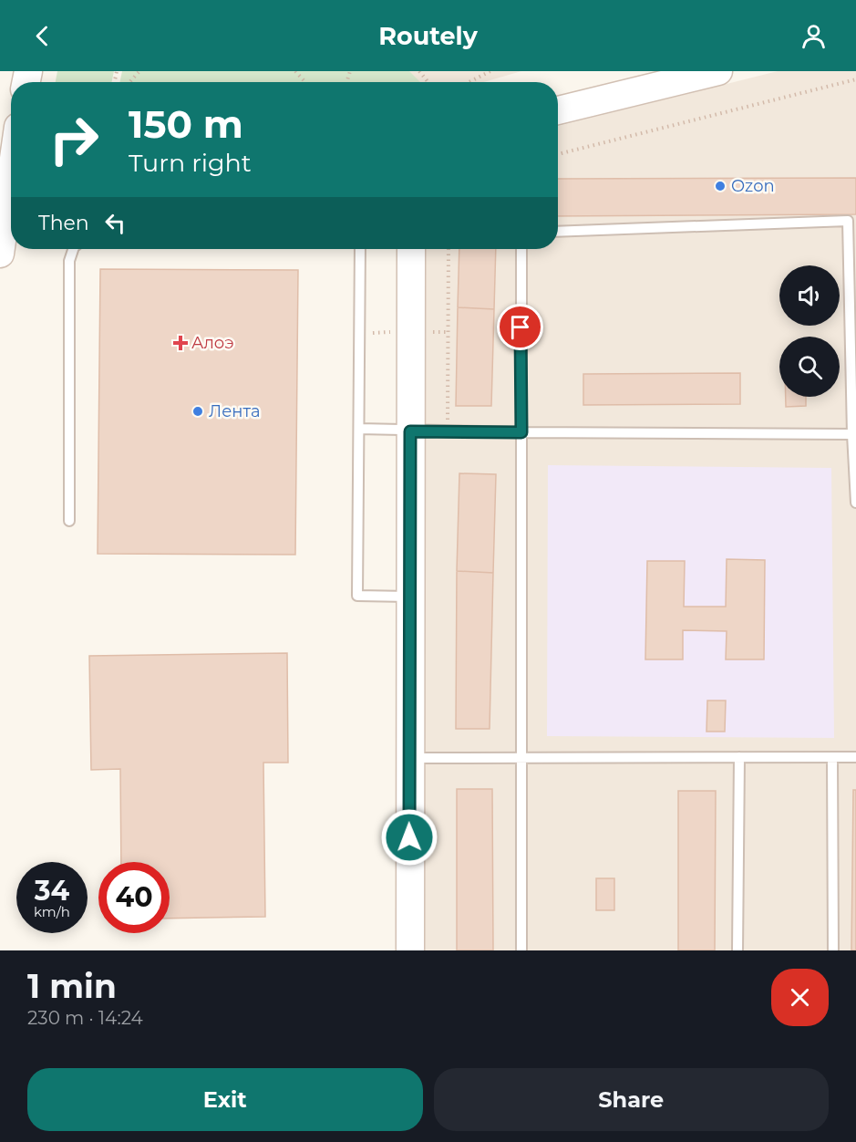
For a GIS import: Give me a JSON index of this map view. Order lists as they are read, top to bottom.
{
  "places": {
    "other": ["Ozon", "Лента"],
    "health": ["Алоэ"]
  },
  "page": {
    "header": "Routely",
    "turn": ["150 m", "Turn right"],
    "then": "Then",
    "speed": "34 km/h",
    "limit": "40",
    "heading": ["1 min", "230 m · 14:24"],
    "buttons": ["Exit", "Share"]
  }
}
